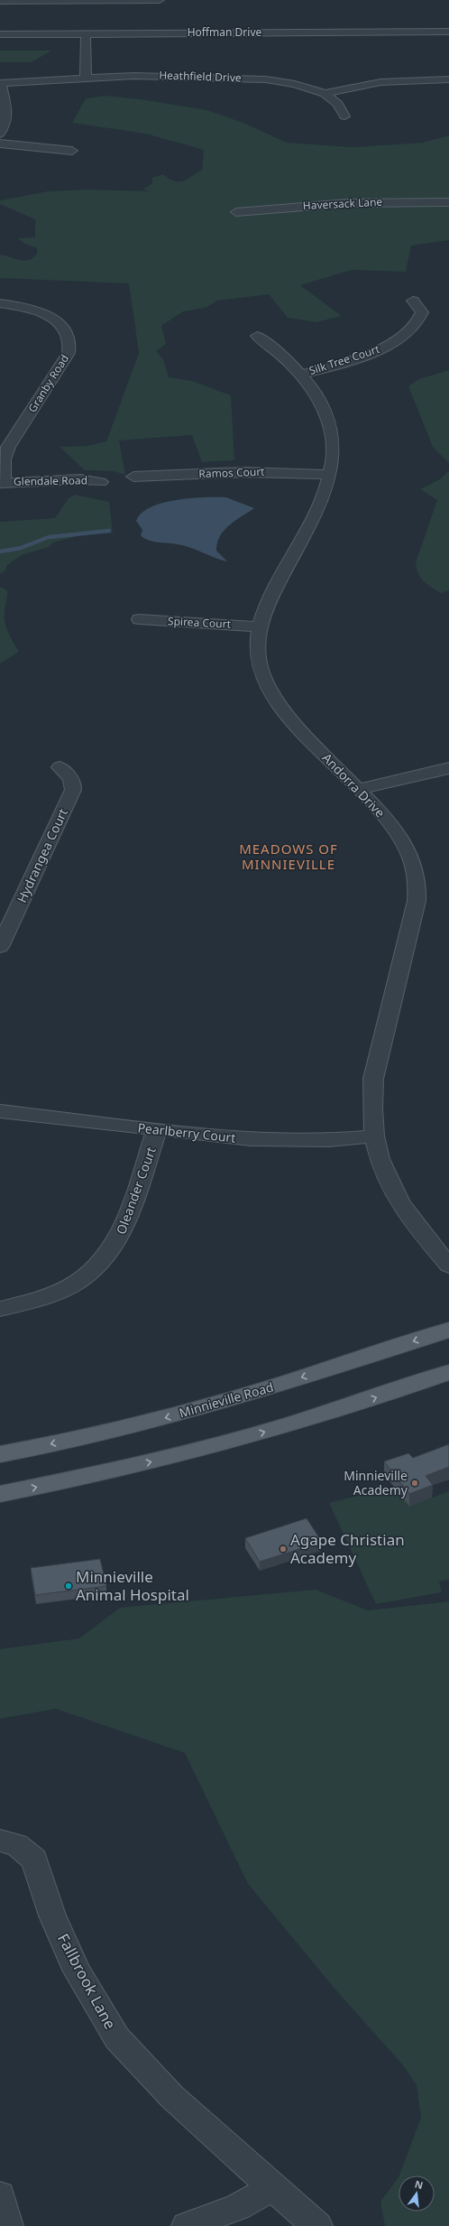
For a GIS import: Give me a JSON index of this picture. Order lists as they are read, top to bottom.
{
  "streets": {
    "main road": ["Minnieville Road"],
    "street": [
      "Hoffman Drive",
      "Heathfield Drive",
      "Haversack Lane",
      "Silk Tree Court",
      "Granby Road",
      "Ramos Court",
      "Glendale Road",
      "Spirea Court",
      "Andorra Drive",
      "Hydrangea Court",
      "Pearlberry Court",
      "Oleander Court",
      "Fallbrook Lane"
    ]
  },
  "crossings": [
    ["Silk Tree Court", "Andorra Drive"],
    ["Granby Road", "Glendale Road"],
    ["Ramos Court", "Andorra Drive"],
    ["Spirea Court", "Andorra Drive"],
    ["Andorra Drive", "Pearlberry Court"],
    ["Pearlberry Court", "Oleander Court"]
  ],
  "districts": ["MEADOWS OF MINNIEVILLE"],
  "places": ["Minnieville Academy", "Agape Christian Academy", "Minnieville Animal Hospital"],
  "north": "top"
}
